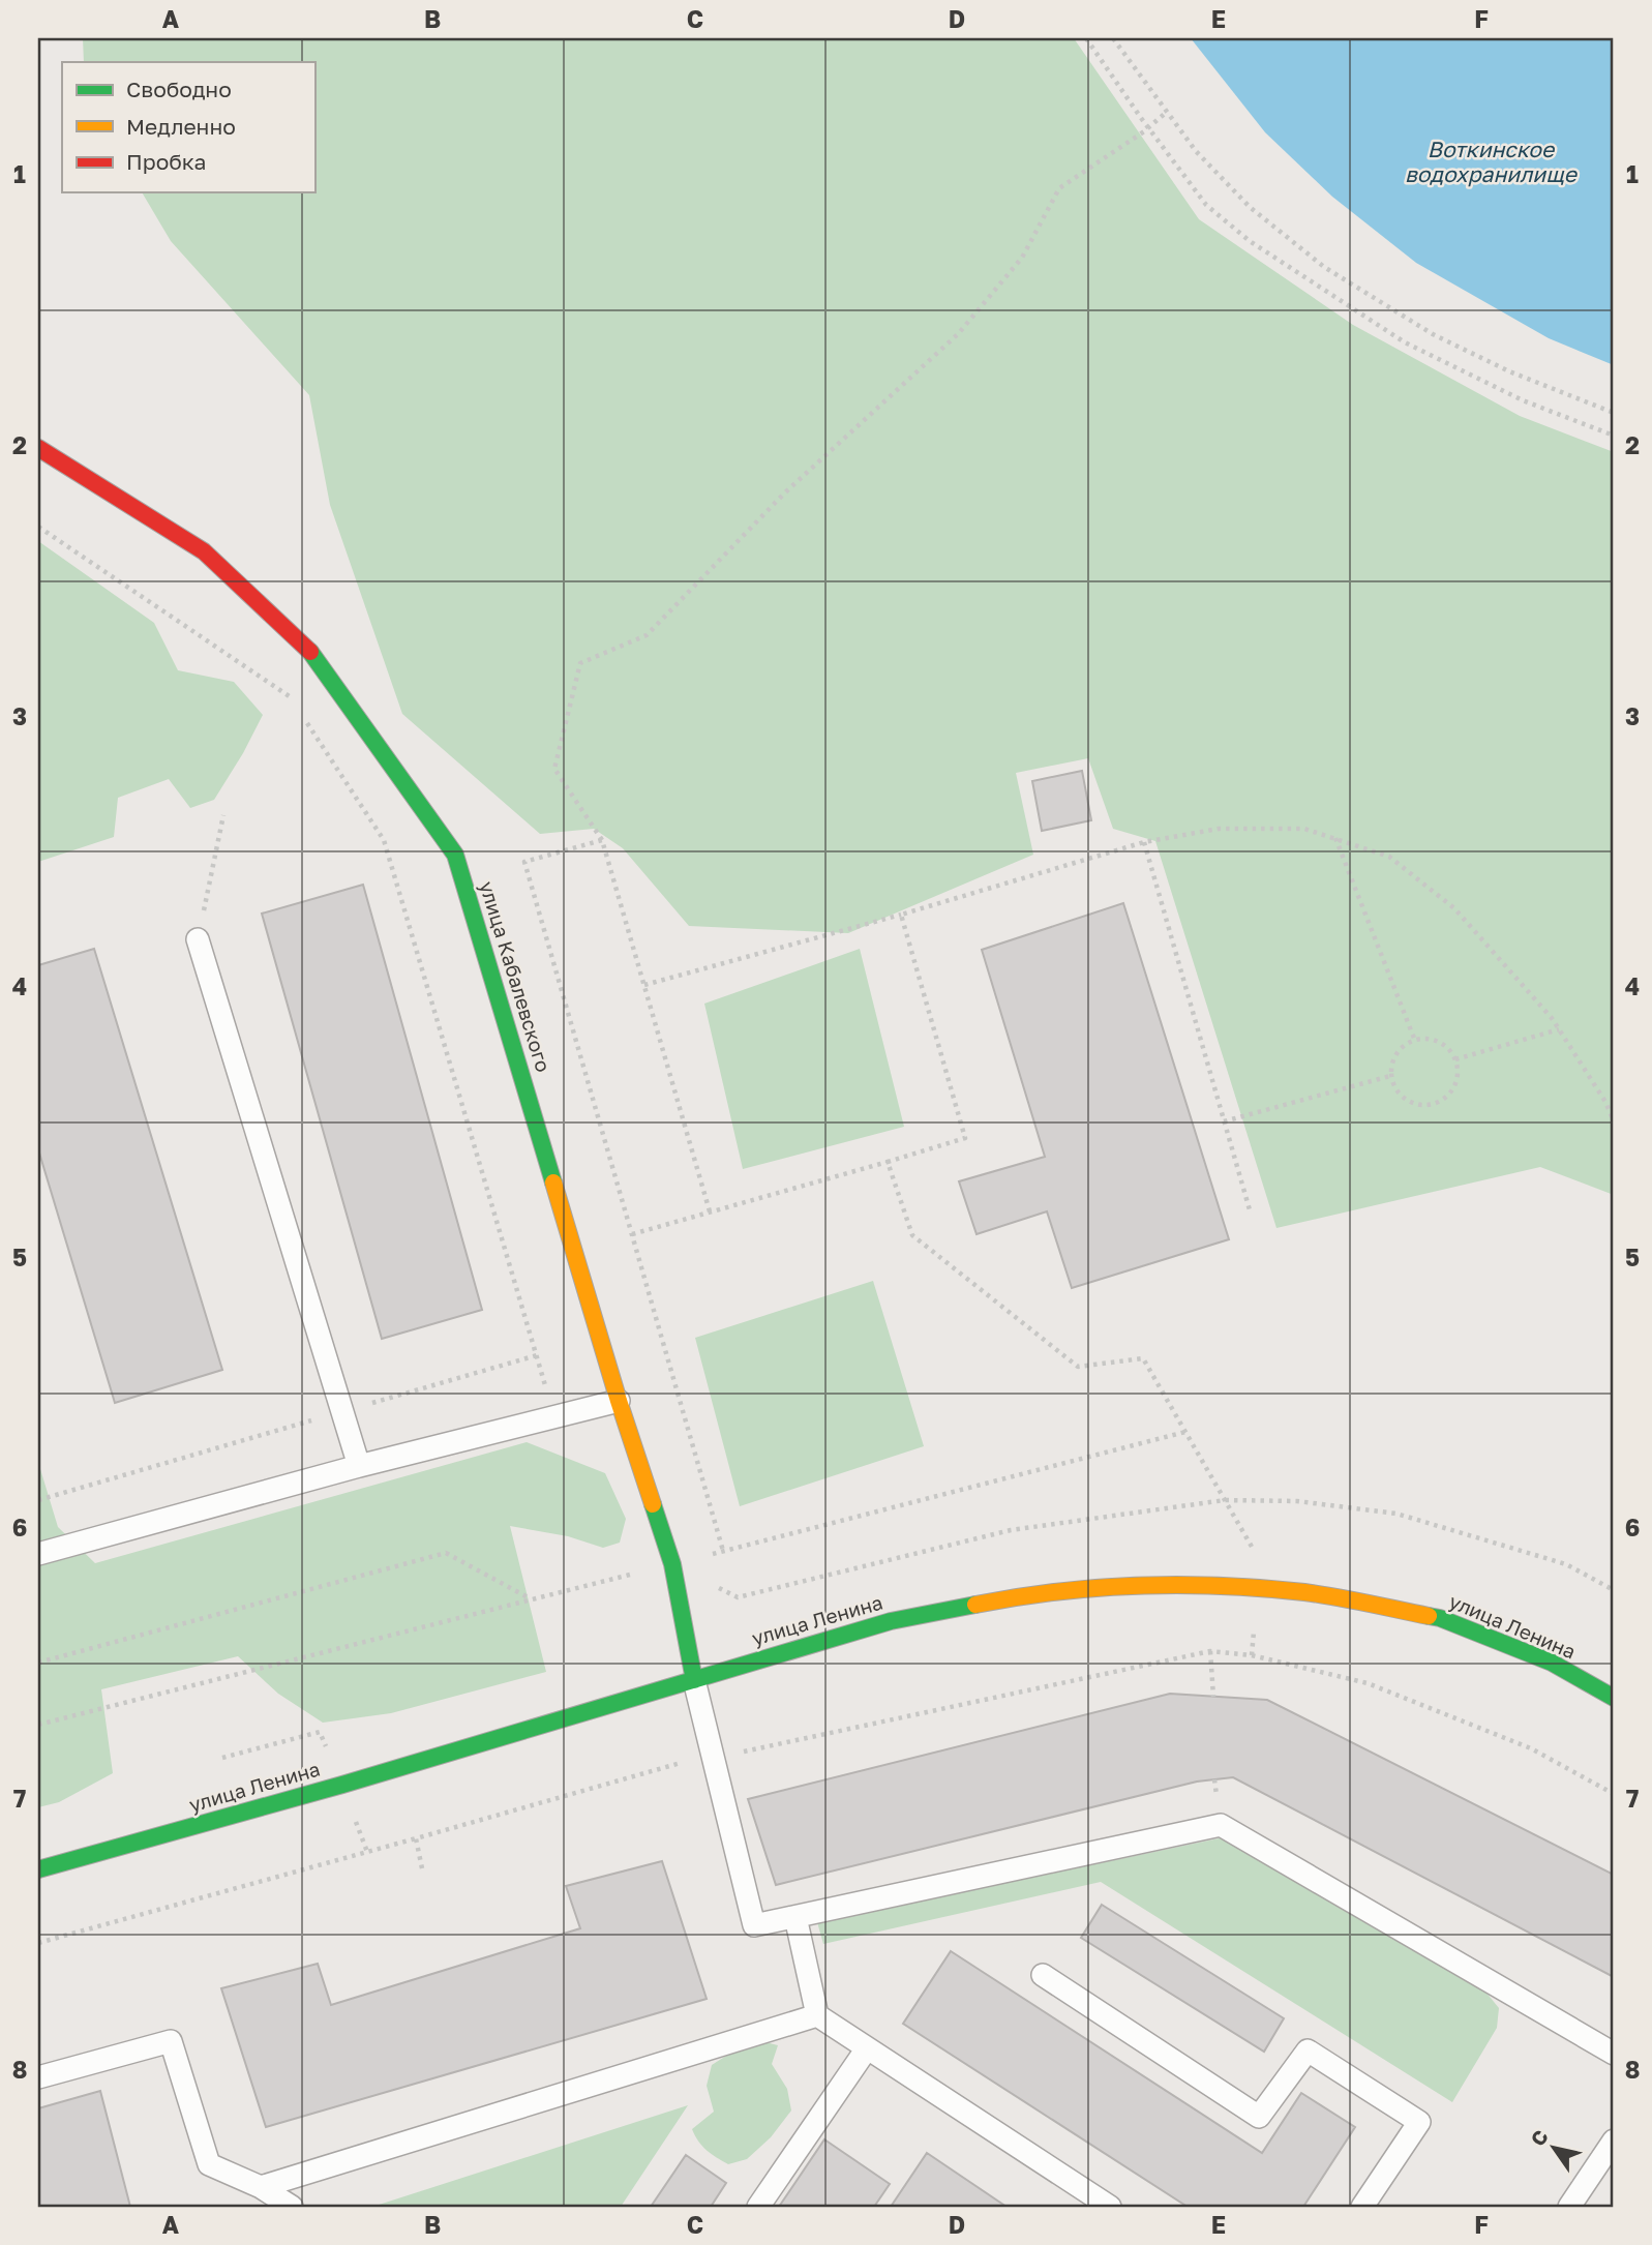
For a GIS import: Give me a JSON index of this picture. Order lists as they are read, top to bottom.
{
  "streets": {
    "street": ["улица Кабалевского", "улица Ленина"]
  },
  "crossings": [
    ["улица Кабалевского", "улица Ленина"]
  ],
  "water": ["Воткинское водохранилище"],
  "legend": ["Свободно", "Медленно", "Пробка"],
  "north": "top left",
  "grid": {
    "columns": [
      "A",
      "B",
      "C",
      "D",
      "E",
      "F"
    ],
    "rows": [
      "1",
      "2",
      "3",
      "4",
      "5",
      "6",
      "7",
      "8"
    ]
  }
}
